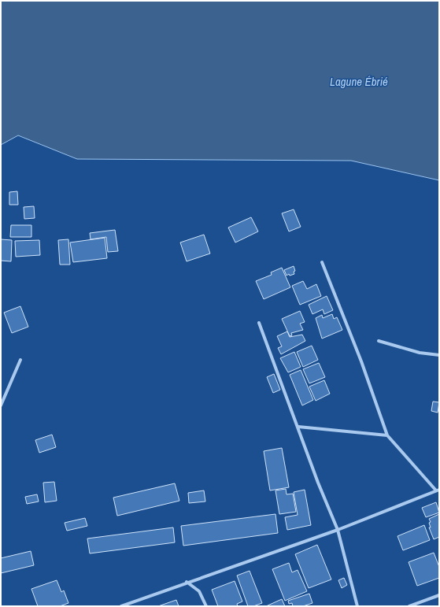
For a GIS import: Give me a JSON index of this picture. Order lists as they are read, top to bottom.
{
  "water": ["Lagune Ébrié"]
}
